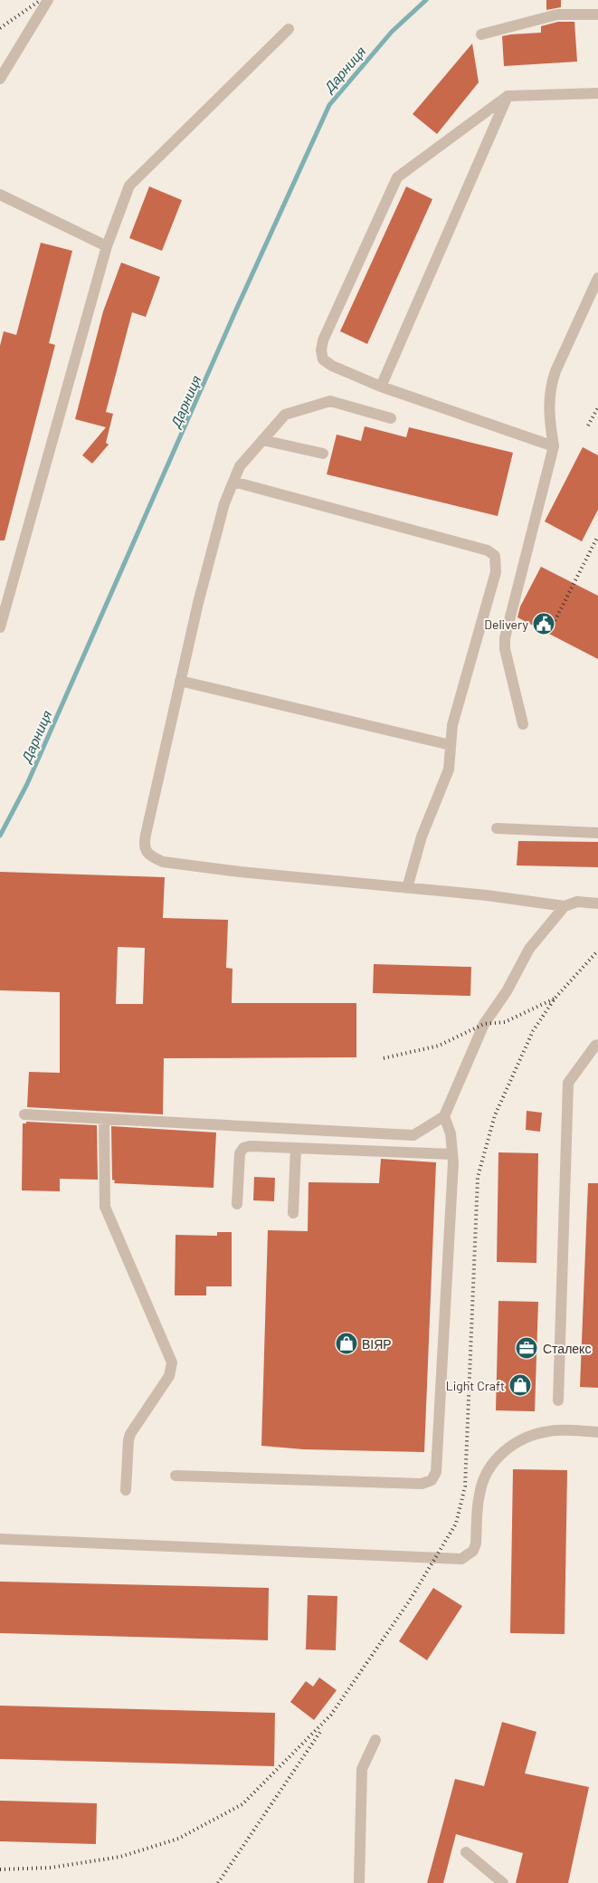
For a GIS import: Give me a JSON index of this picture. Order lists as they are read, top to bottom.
{
  "water": ["Дарниця"],
  "places": {
    "public building": ["Delivery"],
    "shop": ["ВІЯР", "Light Craft"],
    "office": ["Сталекс"]
  }
}
